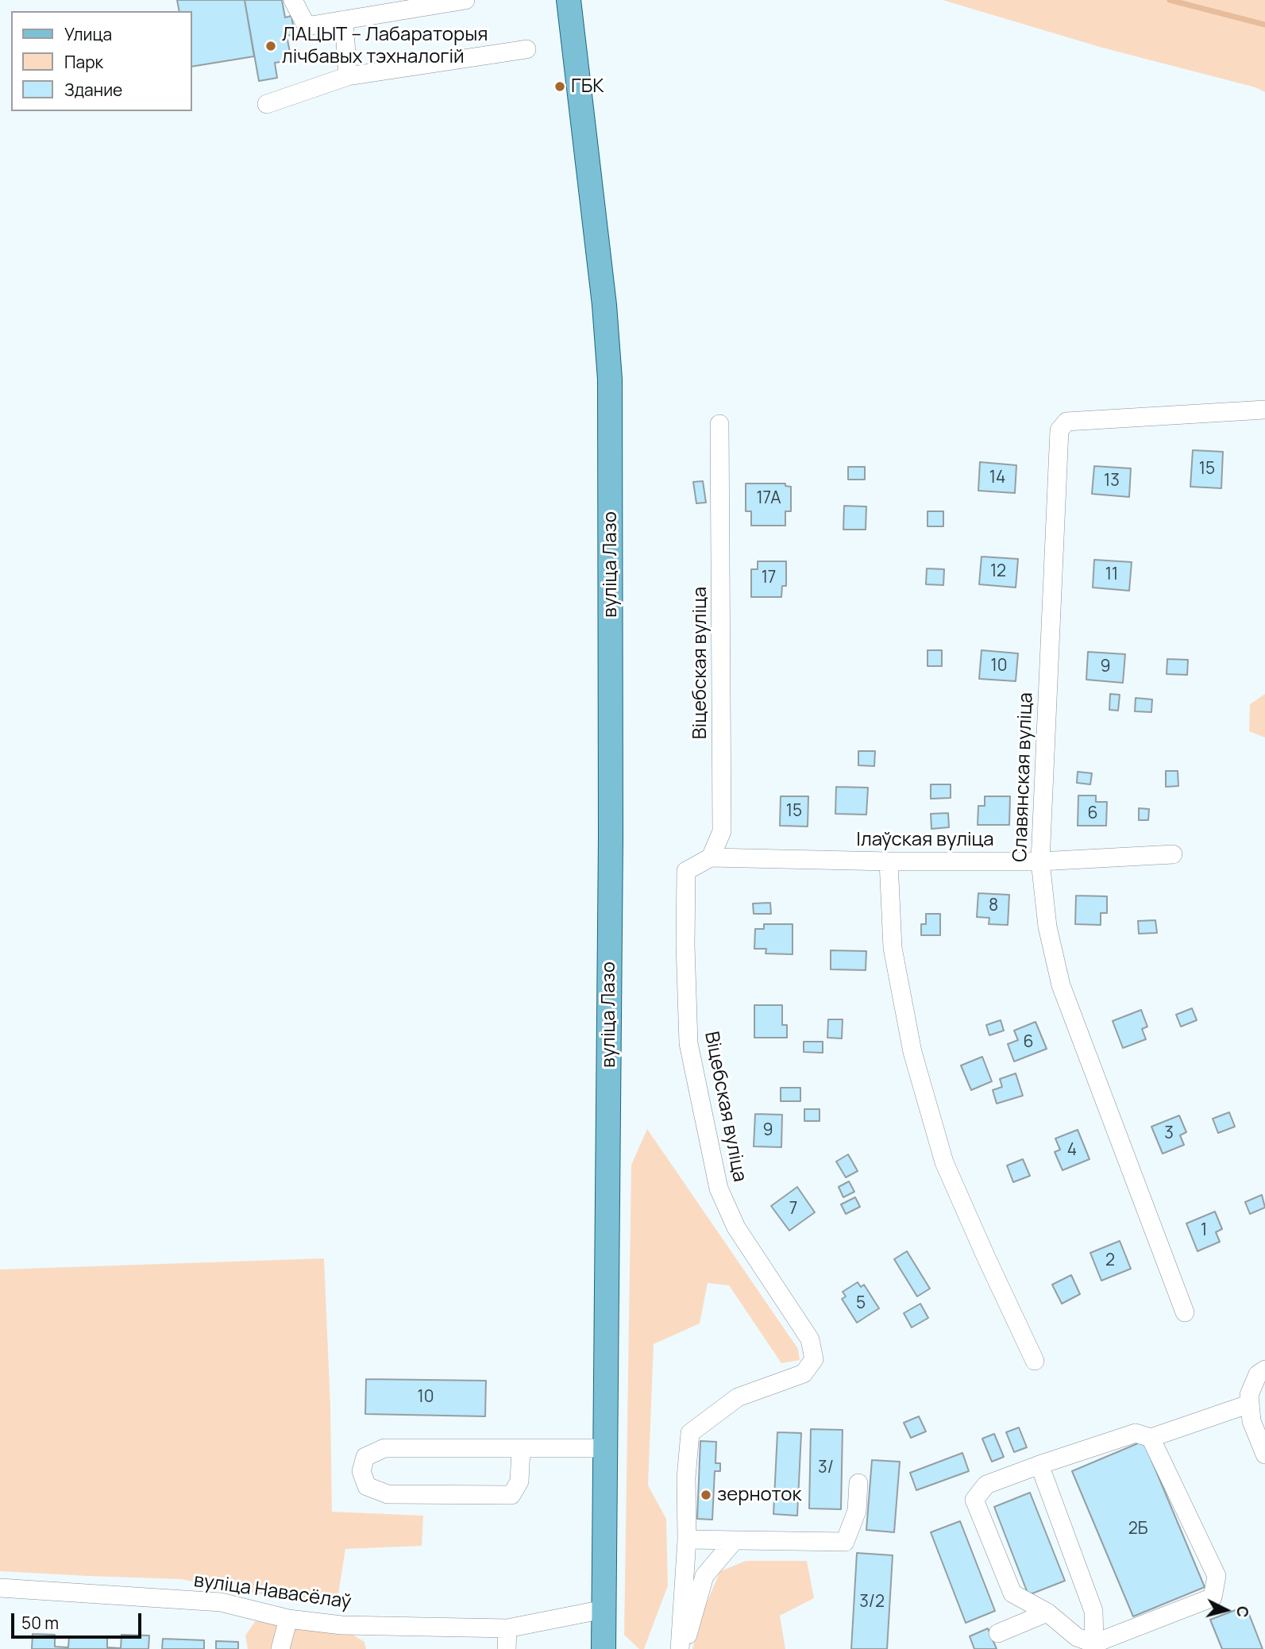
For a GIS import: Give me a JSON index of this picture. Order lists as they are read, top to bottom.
{
  "streets": {
    "main road": ["вуліца Лазо"],
    "street": [
      "Віцебская вуліца",
      "Славянская вуліца",
      "Ілаўская вуліца",
      "вуліца Навасёлаў"
    ]
  },
  "crossings": [
    ["вуліца Лазо", "вуліца Навасёлаў"],
    ["Віцебская вуліца", "Ілаўская вуліца"],
    ["Славянская вуліца", "Ілаўская вуліца"]
  ],
  "places": ["ЛАЦЫТ -- Лабараторыя лічбавых тэхналогій", "ГБК", "зерноток"],
  "house_numbers": [
    "15",
    "14",
    "13",
    "17А",
    "12",
    "11",
    "17",
    "10",
    "9",
    "15",
    "6",
    "8",
    "6",
    "9",
    "3",
    "4",
    "7",
    "1",
    "2",
    "5",
    "10",
    "3/",
    "2Б",
    "3/2"
  ],
  "legend": ["Улица", "Парк", "Здание"],
  "scale_bar": "50 m",
  "north": "right"
}
